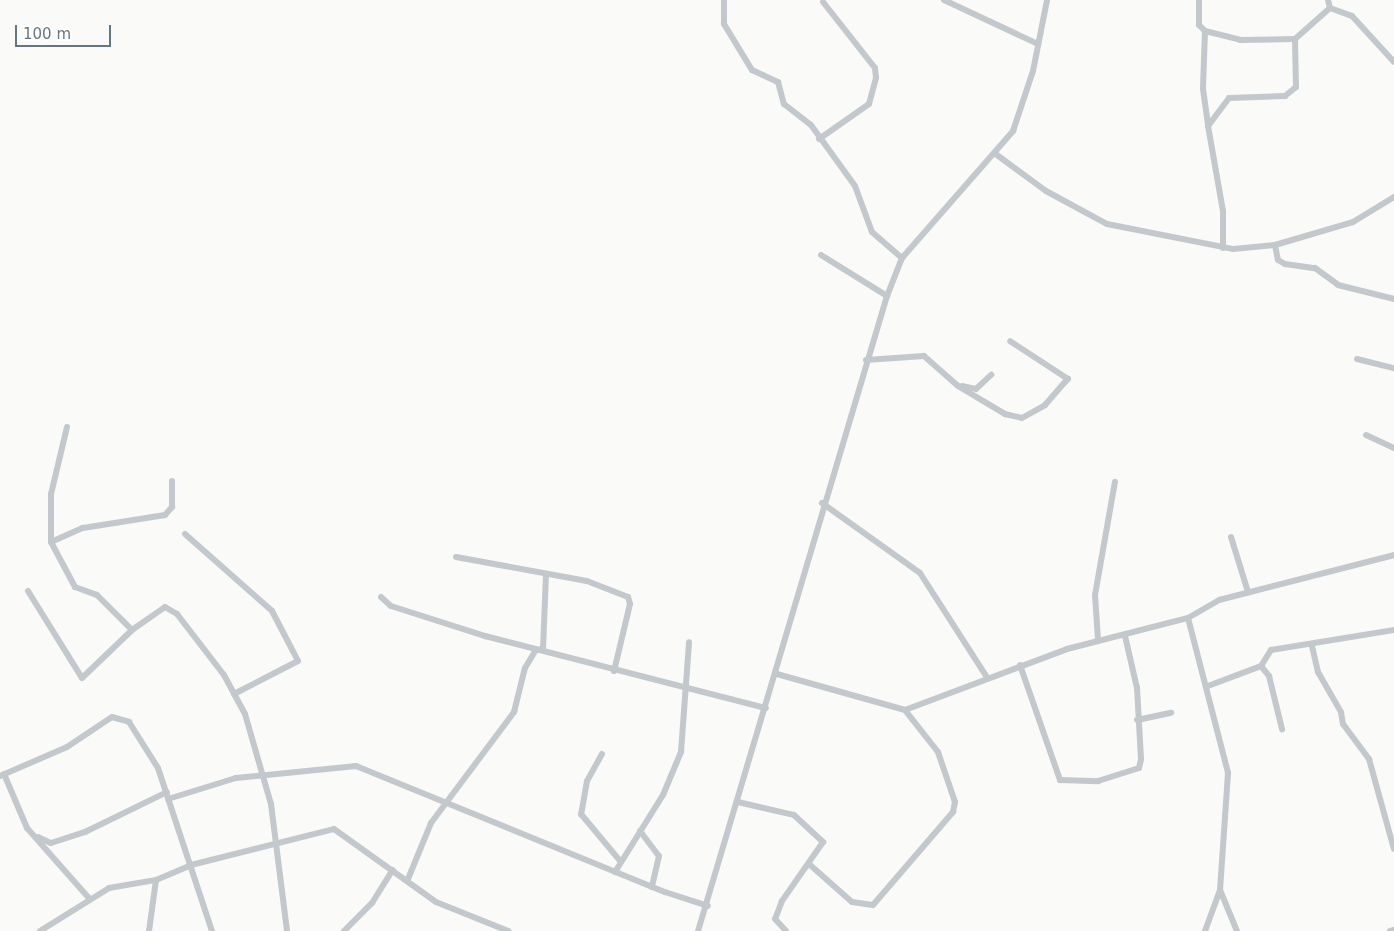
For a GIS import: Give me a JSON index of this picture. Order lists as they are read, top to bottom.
{
  "scale_bar": "100 m"
}
